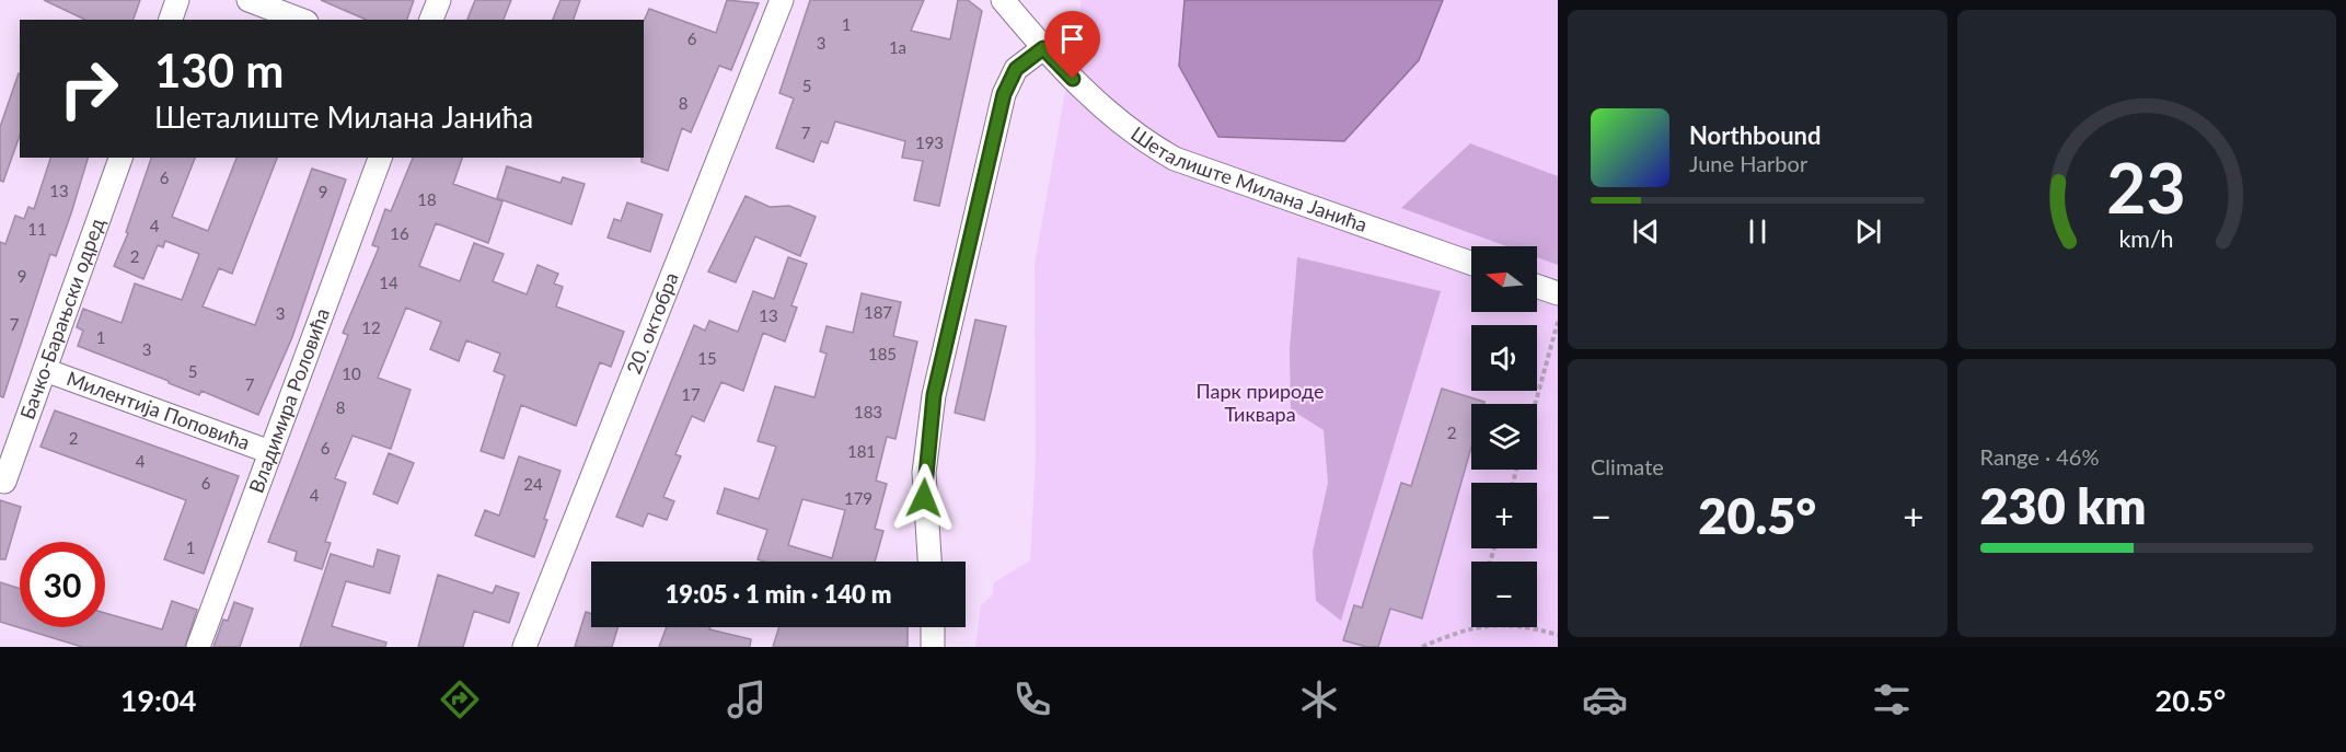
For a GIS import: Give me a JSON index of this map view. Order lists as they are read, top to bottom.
{
  "streets": {
    "street": [
      "Шеталиште Милана Јанића",
      "Бачко-Барањски одред",
      "20. октобра",
      "Владимира Роловића",
      "Милентија Поповића"
    ]
  },
  "crossings": [
    ["Бачко-Барањски одред", "Милентија Поповића"],
    ["Владимира Роловића", "Милентија Поповића"]
  ],
  "parks": ["Парк природе Тиквара"],
  "house_numbers": [
    "1",
    "6",
    "3",
    "1a",
    "5",
    "8",
    "7",
    "193",
    "6",
    "13",
    "9",
    "18",
    "4",
    "11",
    "16",
    "2",
    "9",
    "14",
    "187",
    "3",
    "13",
    "7",
    "12",
    "1",
    "3",
    "185",
    "15",
    "5",
    "10",
    "7",
    "17",
    "8",
    "183",
    "2",
    "2",
    "6",
    "181",
    "4",
    "6",
    "24",
    "4",
    "179",
    "1"
  ],
  "north": "left",
  "page": {
    "turn": ["130 m", "Шеталиште Милана Јанића"],
    "song": ["Northbound", "June Harbor"],
    "map_buttons": ["+", "−"],
    "tile": [
      "Climate",
      ["Range · 46%", "230 km"]
    ],
    "heat": ["−", "20.5°", "+"],
    "limit": "30",
    "trip": "19:05 · 1 min · 140 m",
    "tabs": ["19:04", "20.5°"],
    "gauge": ["23", "km/h"]
  }
}
